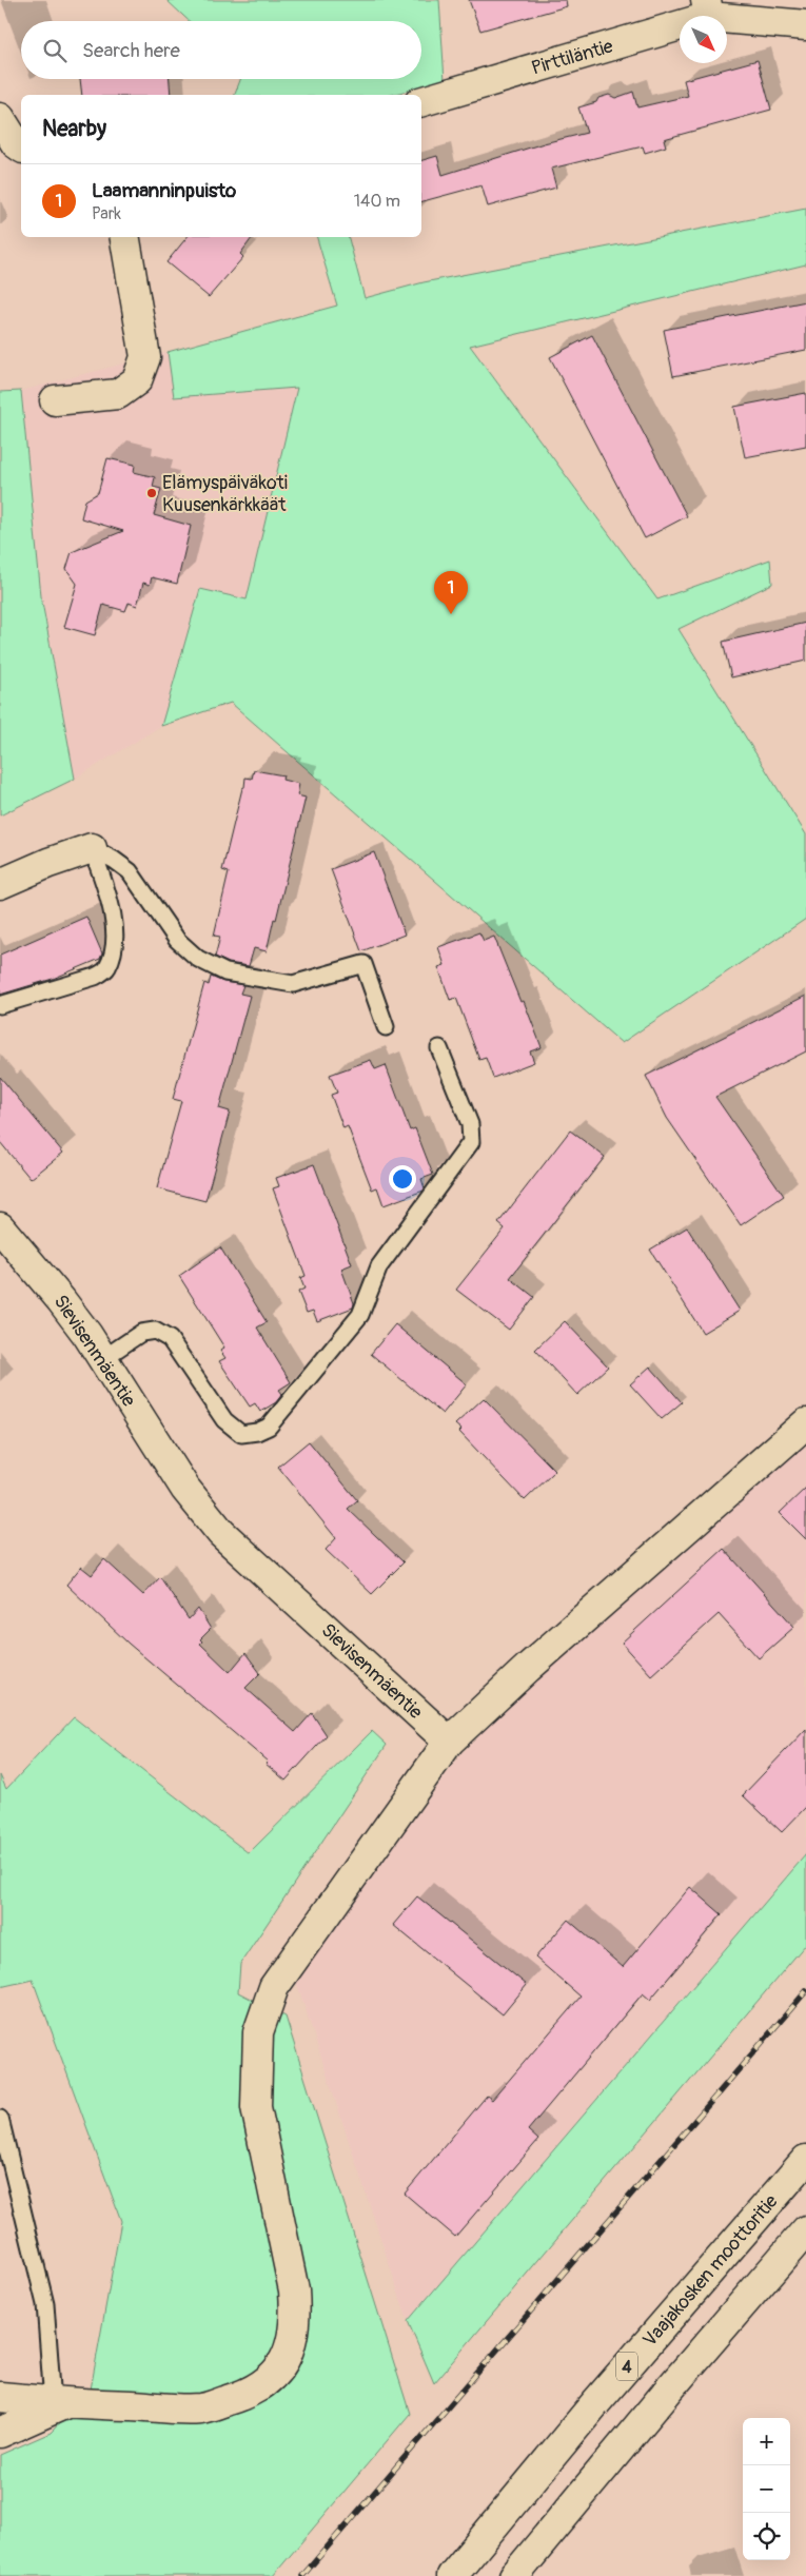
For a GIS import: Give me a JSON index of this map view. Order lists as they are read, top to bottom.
{
  "streets": {
    "main road": [
      "Pirttiläntie",
      "Sievisenmäentie",
      "Vaajakosken moottoritie",
      "4"
    ]
  },
  "places": ["Elämyspäiväkoti Kuusenkärkkäät"],
  "north": "bottom right",
  "page": {
    "search": "Search here",
    "heading": "Nearby",
    "list": [
      {
        "mark": "1",
        "name": "Laamanninpuisto",
        "note": "Park",
        "value": "140 m"
      }
    ],
    "pins": "1",
    "map_buttons": ["+", "−"]
  }
}
